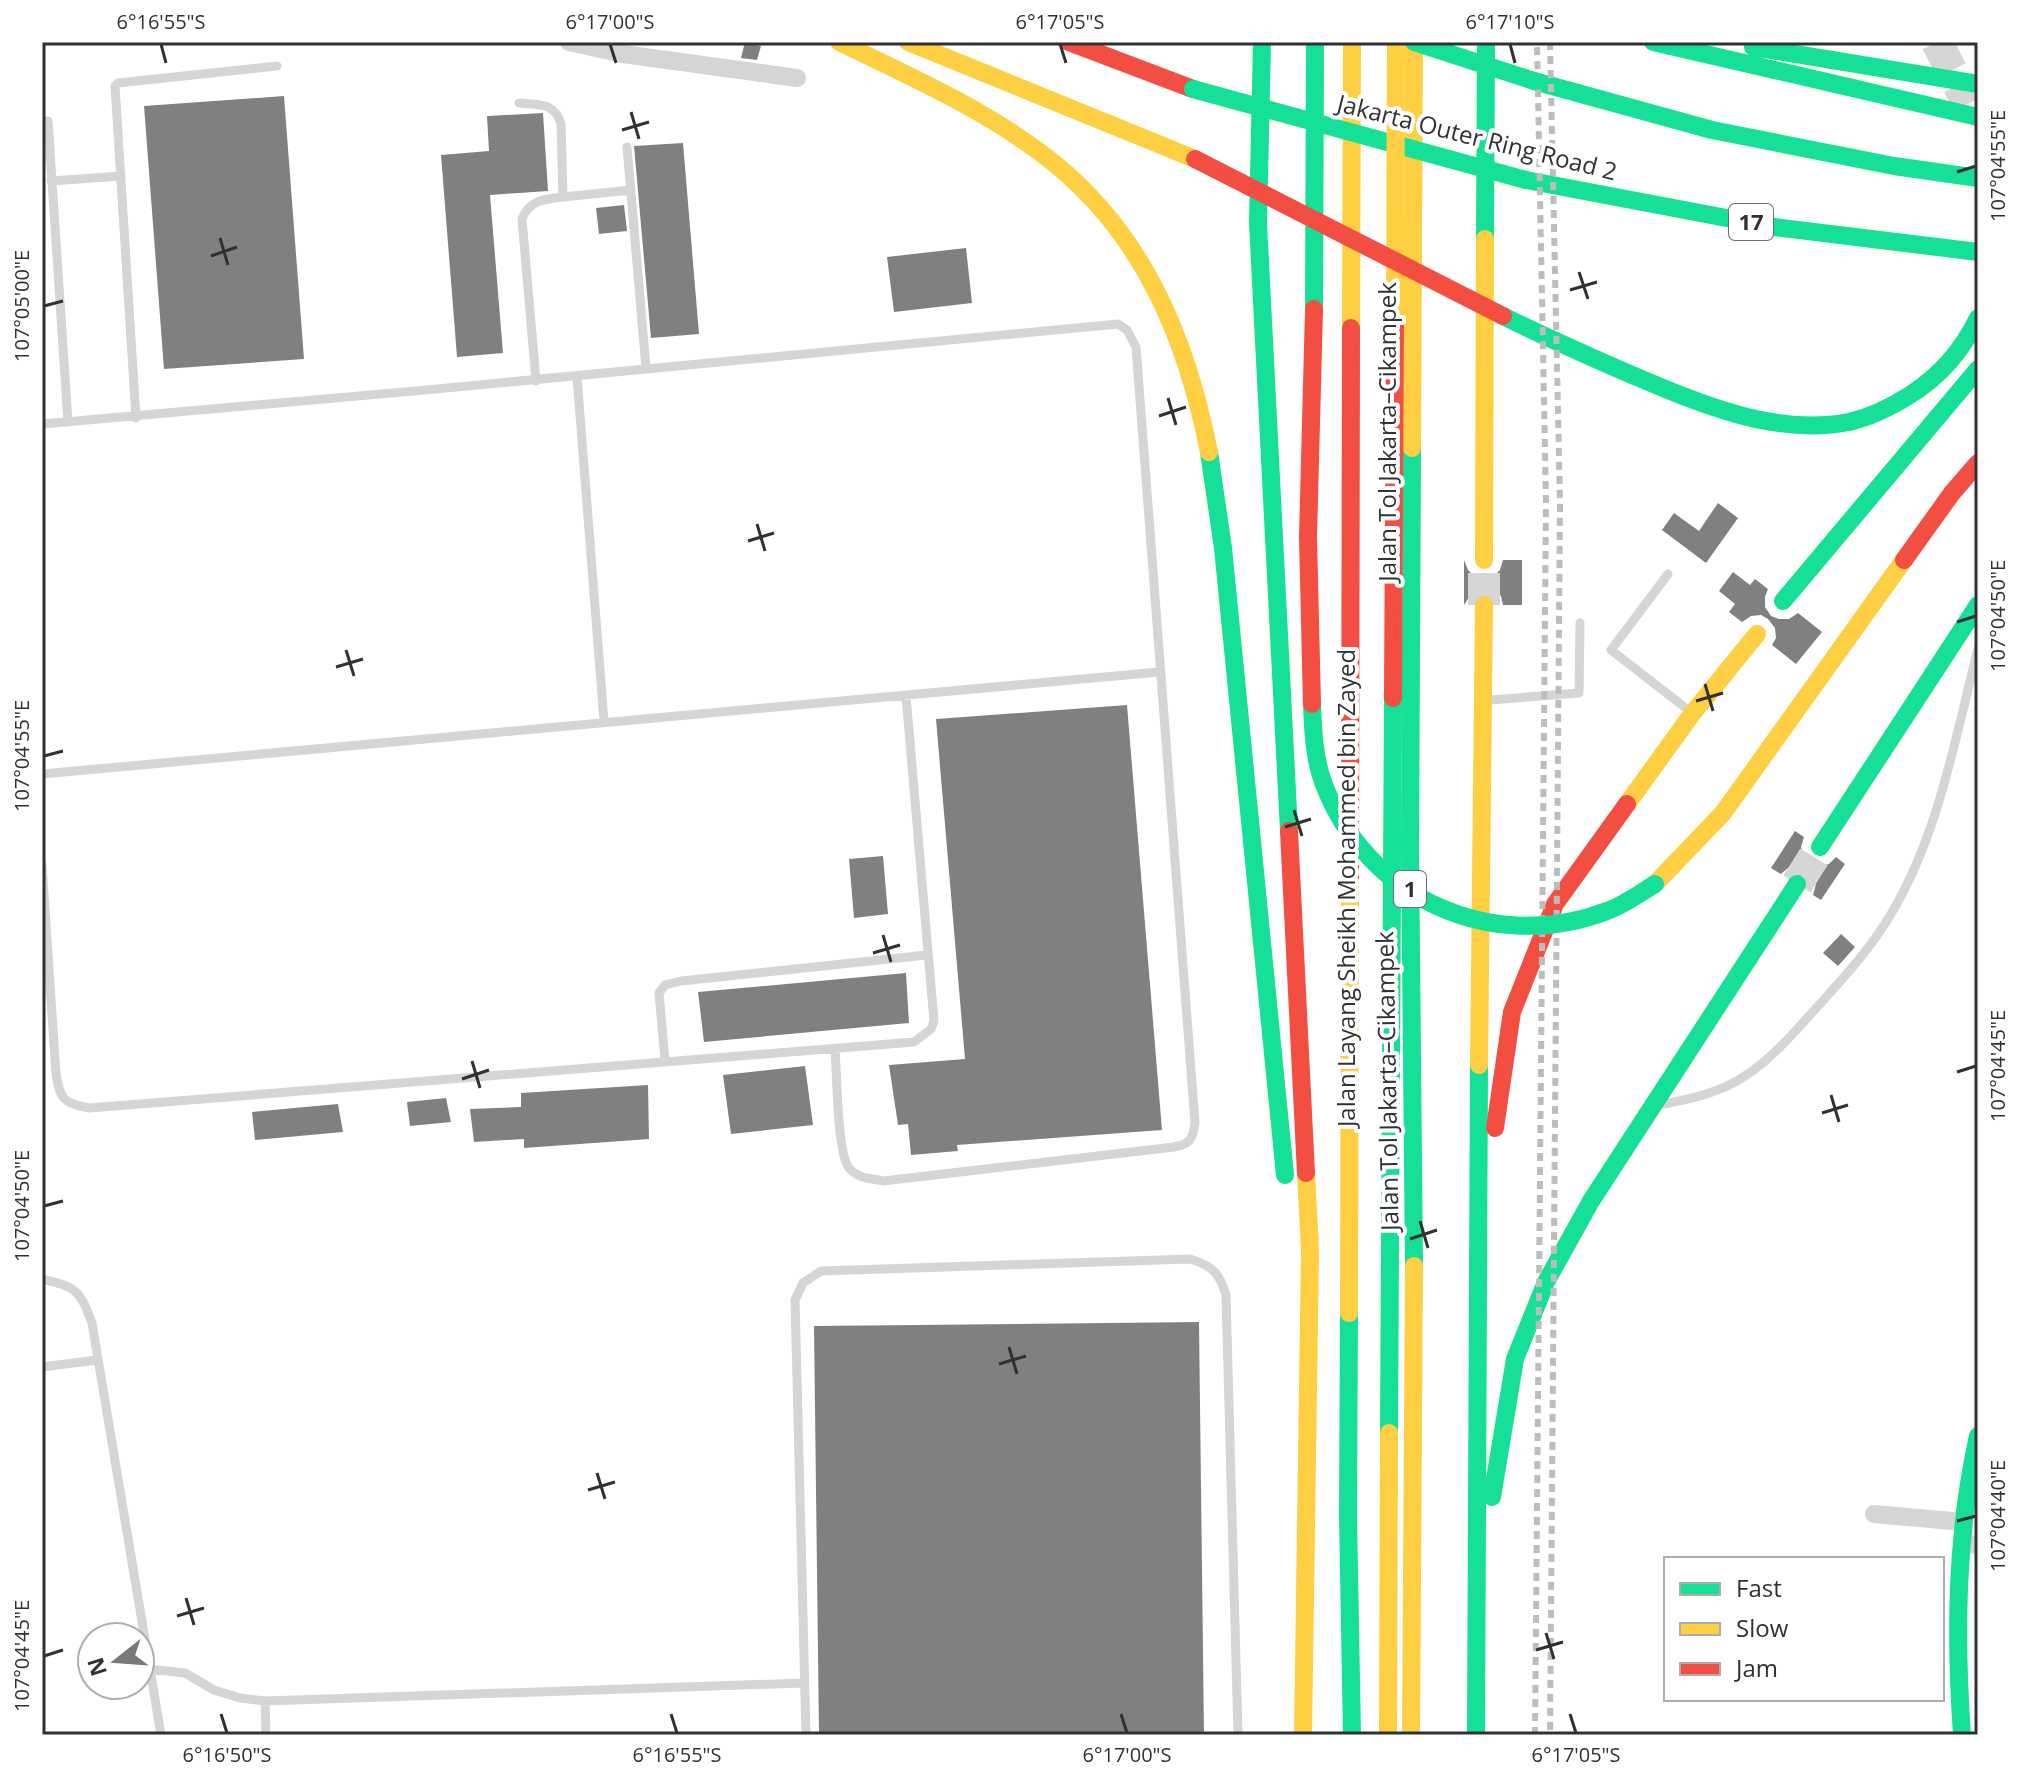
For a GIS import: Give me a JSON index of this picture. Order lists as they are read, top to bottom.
{
  "streets": {
    "main road": [
      "Jakarta Outer Ring Road 2",
      "17",
      "Jalan Tol Jakarta–Cikampek",
      "Jalan Layang Sheikh Mohammed bin Zayed",
      "1"
    ]
  },
  "legend": ["Fast", "Slow", "Jam"],
  "north": "left",
  "coordinates": [
    "6°16'55\"S",
    "6°17'00\"S",
    "6°17'05\"S",
    "6°17'10\"S",
    "107°04'55\"E",
    "107°05'00\"E",
    "107°04'50\"E",
    "107°04'45\"E",
    "107°04'40\"E",
    "6°16'50\"S"
  ]
}
